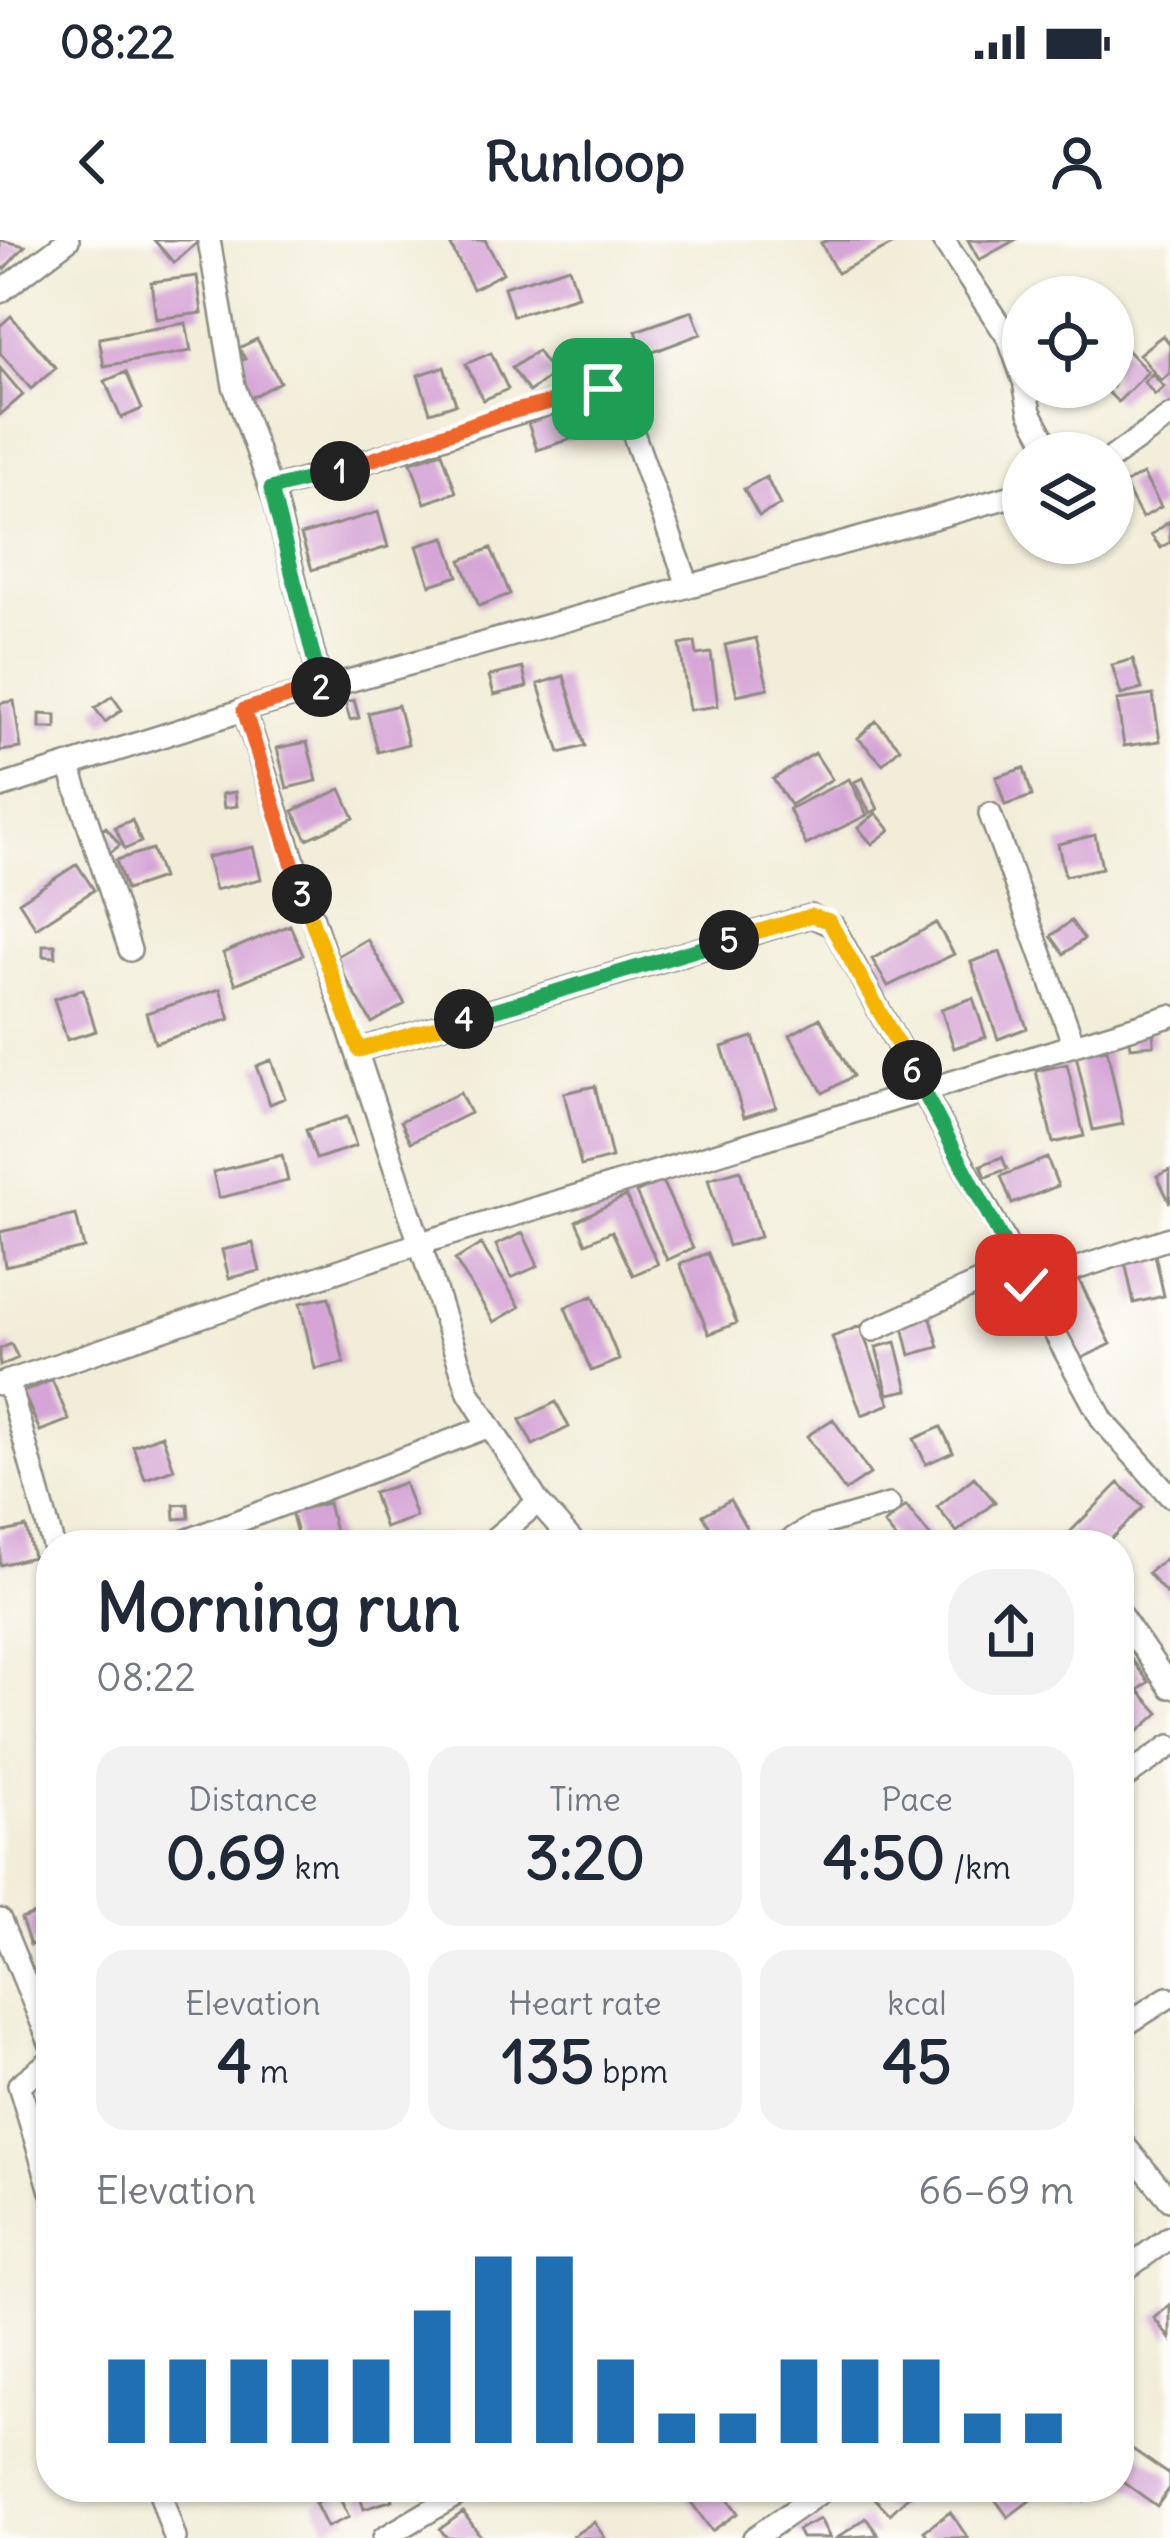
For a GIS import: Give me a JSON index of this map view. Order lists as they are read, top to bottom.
{
  "page": {
    "status": "08:22",
    "header": "Runloop",
    "pins": [
      "1",
      "2",
      "3",
      "5",
      "4",
      "6"
    ],
    "heading": ["Morning run", "08:22"],
    "stats": [
      ["Distance", "0.69 km"],
      ["Time", "3:20"],
      ["Pace", "4:50 /km"],
      ["Elevation", "4 m"],
      ["Heart rate", "135 bpm"],
      ["kcal", "45"]
    ],
    "chart": ["Elevation", "66–69 m"]
  }
}
